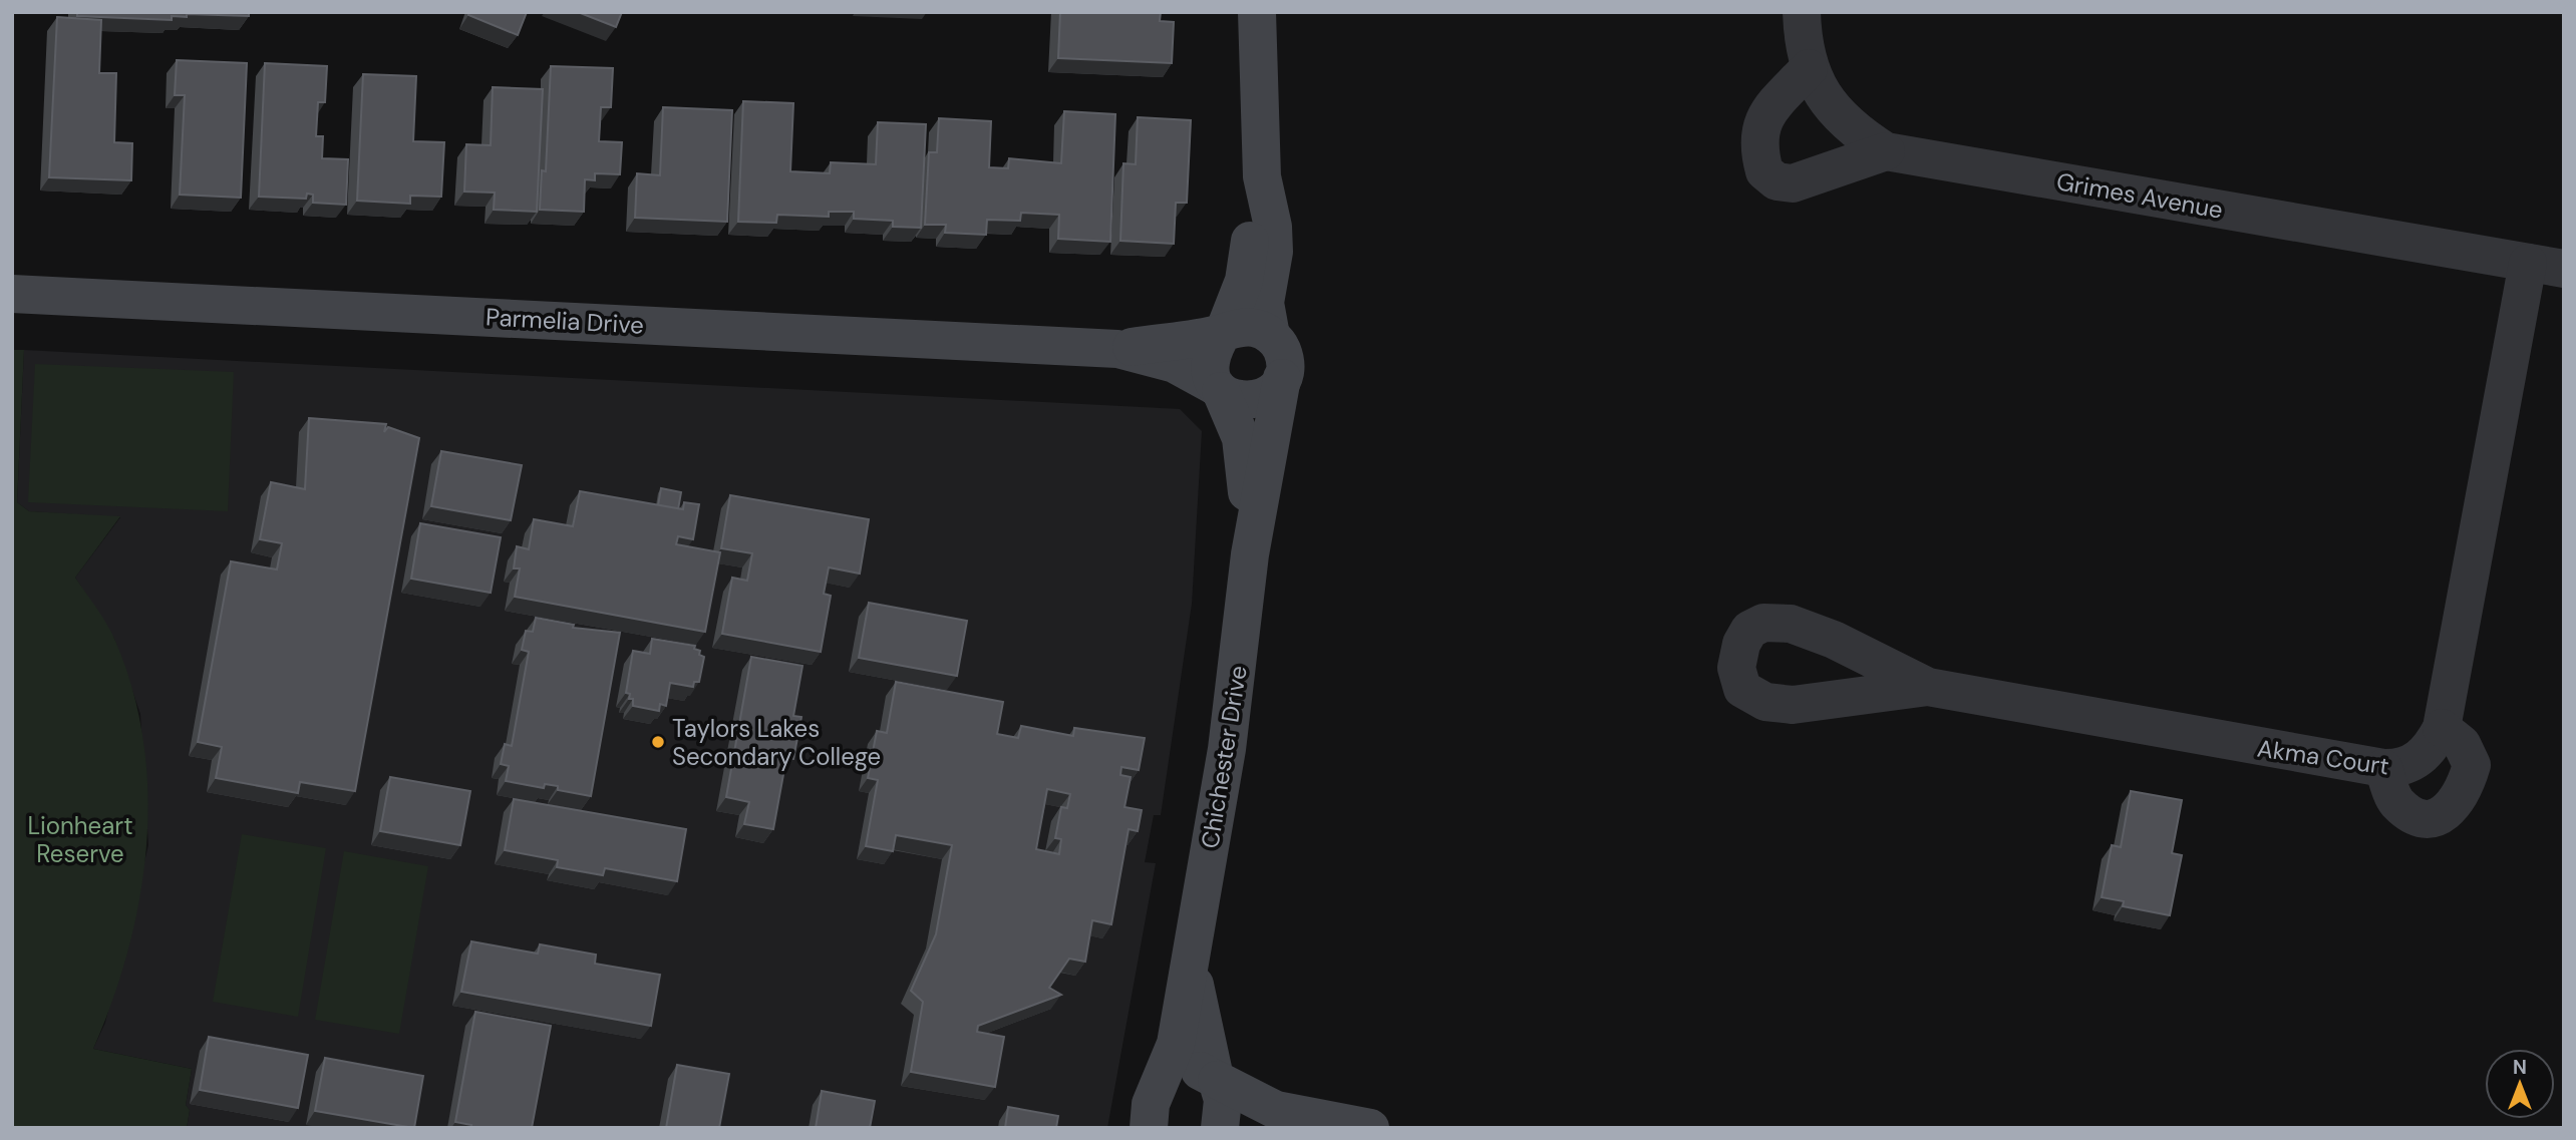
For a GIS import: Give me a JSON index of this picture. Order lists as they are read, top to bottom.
{
  "streets": {
    "street": [
      "Grimes Avenue",
      "Parmelia Drive",
      "Chichester Drive",
      "Akma Court"
    ]
  },
  "crossings": [
    ["Grimes Avenue", "Akma Court"],
    ["Parmelia Drive", "Chichester Drive"]
  ],
  "parks": ["Lionheart Reserve"],
  "places": ["Taylors Lakes Secondary College"],
  "north": "top"
}
